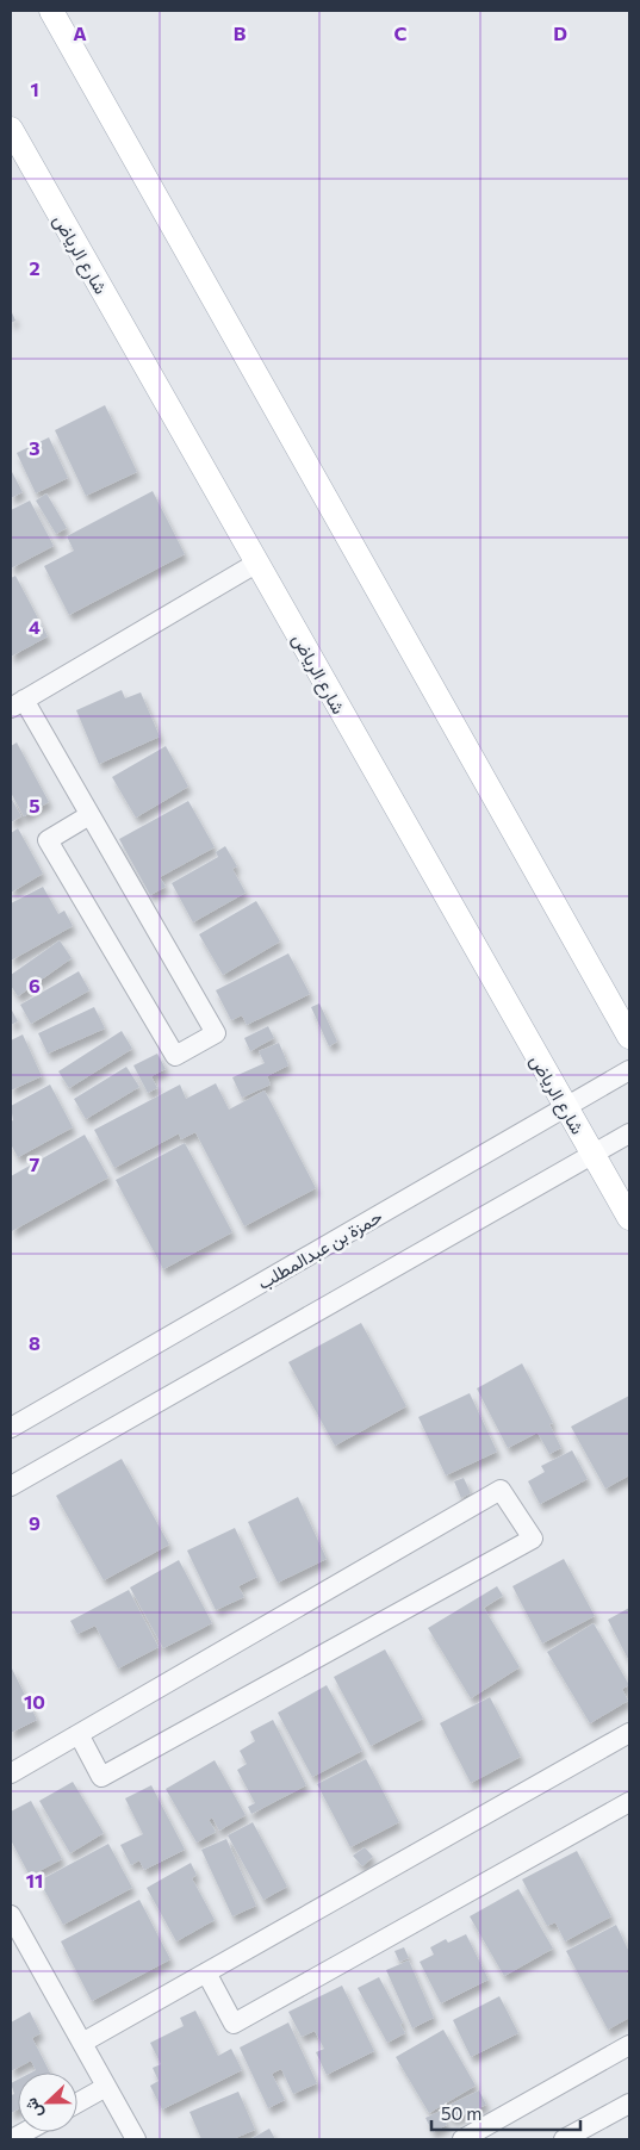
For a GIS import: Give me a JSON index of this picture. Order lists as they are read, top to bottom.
{
  "streets": {
    "main road": ["شارع الرياض"],
    "street": ["حمزة بن عبدالمطلب"]
  },
  "crossings": [
    ["شارع الرياض", "حمزة بن عبدالمطلب"]
  ],
  "scale_bar": "50 m",
  "north": "left",
  "grid": {
    "columns": [
      "A",
      "B",
      "C",
      "D"
    ],
    "rows": [
      "1",
      "2",
      "3",
      "4",
      "5",
      "6",
      "7",
      "8",
      "9",
      "10",
      "11"
    ]
  }
}
